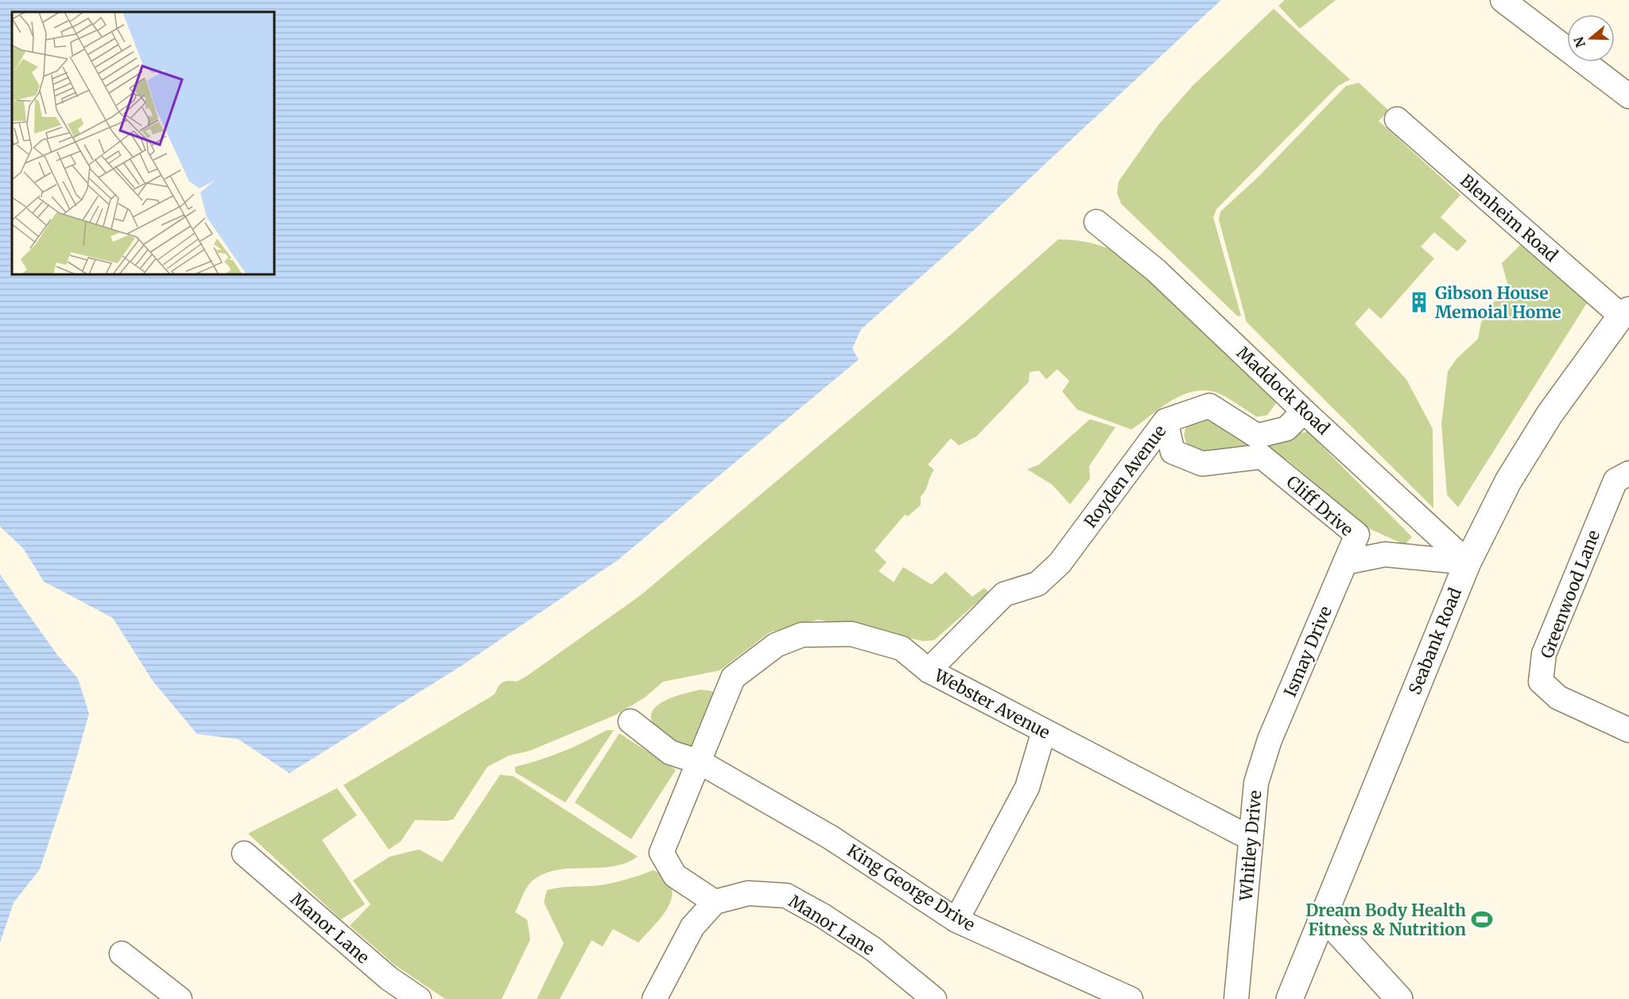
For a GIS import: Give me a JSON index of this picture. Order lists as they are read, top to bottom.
{
  "streets": {
    "main road": ["Seabank Road"],
    "street": [
      "Blenheim Road",
      "Maddock Road",
      "Royden Avenue",
      "Cliff Drive",
      "Greenwood Lane",
      "Ismay Drive",
      "Webster Avenue",
      "Whitley Drive",
      "King George Drive",
      "Manor Lane"
    ]
  },
  "crossings": [
    ["Blenheim Road", "Seabank Road"],
    ["Maddock Road", "Royden Avenue"],
    ["Maddock Road", "Cliff Drive"],
    ["Maddock Road", "Seabank Road"],
    ["Royden Avenue", "Cliff Drive"],
    ["Royden Avenue", "Webster Avenue"],
    ["Cliff Drive", "Seabank Road"],
    ["Cliff Drive", "Ismay Drive"],
    ["Ismay Drive", "Whitley Drive"],
    ["Webster Avenue", "Whitley Drive"],
    ["Webster Avenue", "King George Drive"]
  ],
  "places": {
    "building": ["Gibson House Memoial Home"],
    "sports": ["Dream Body Health Fitness & Nutrition"]
  },
  "north": "left"
}
